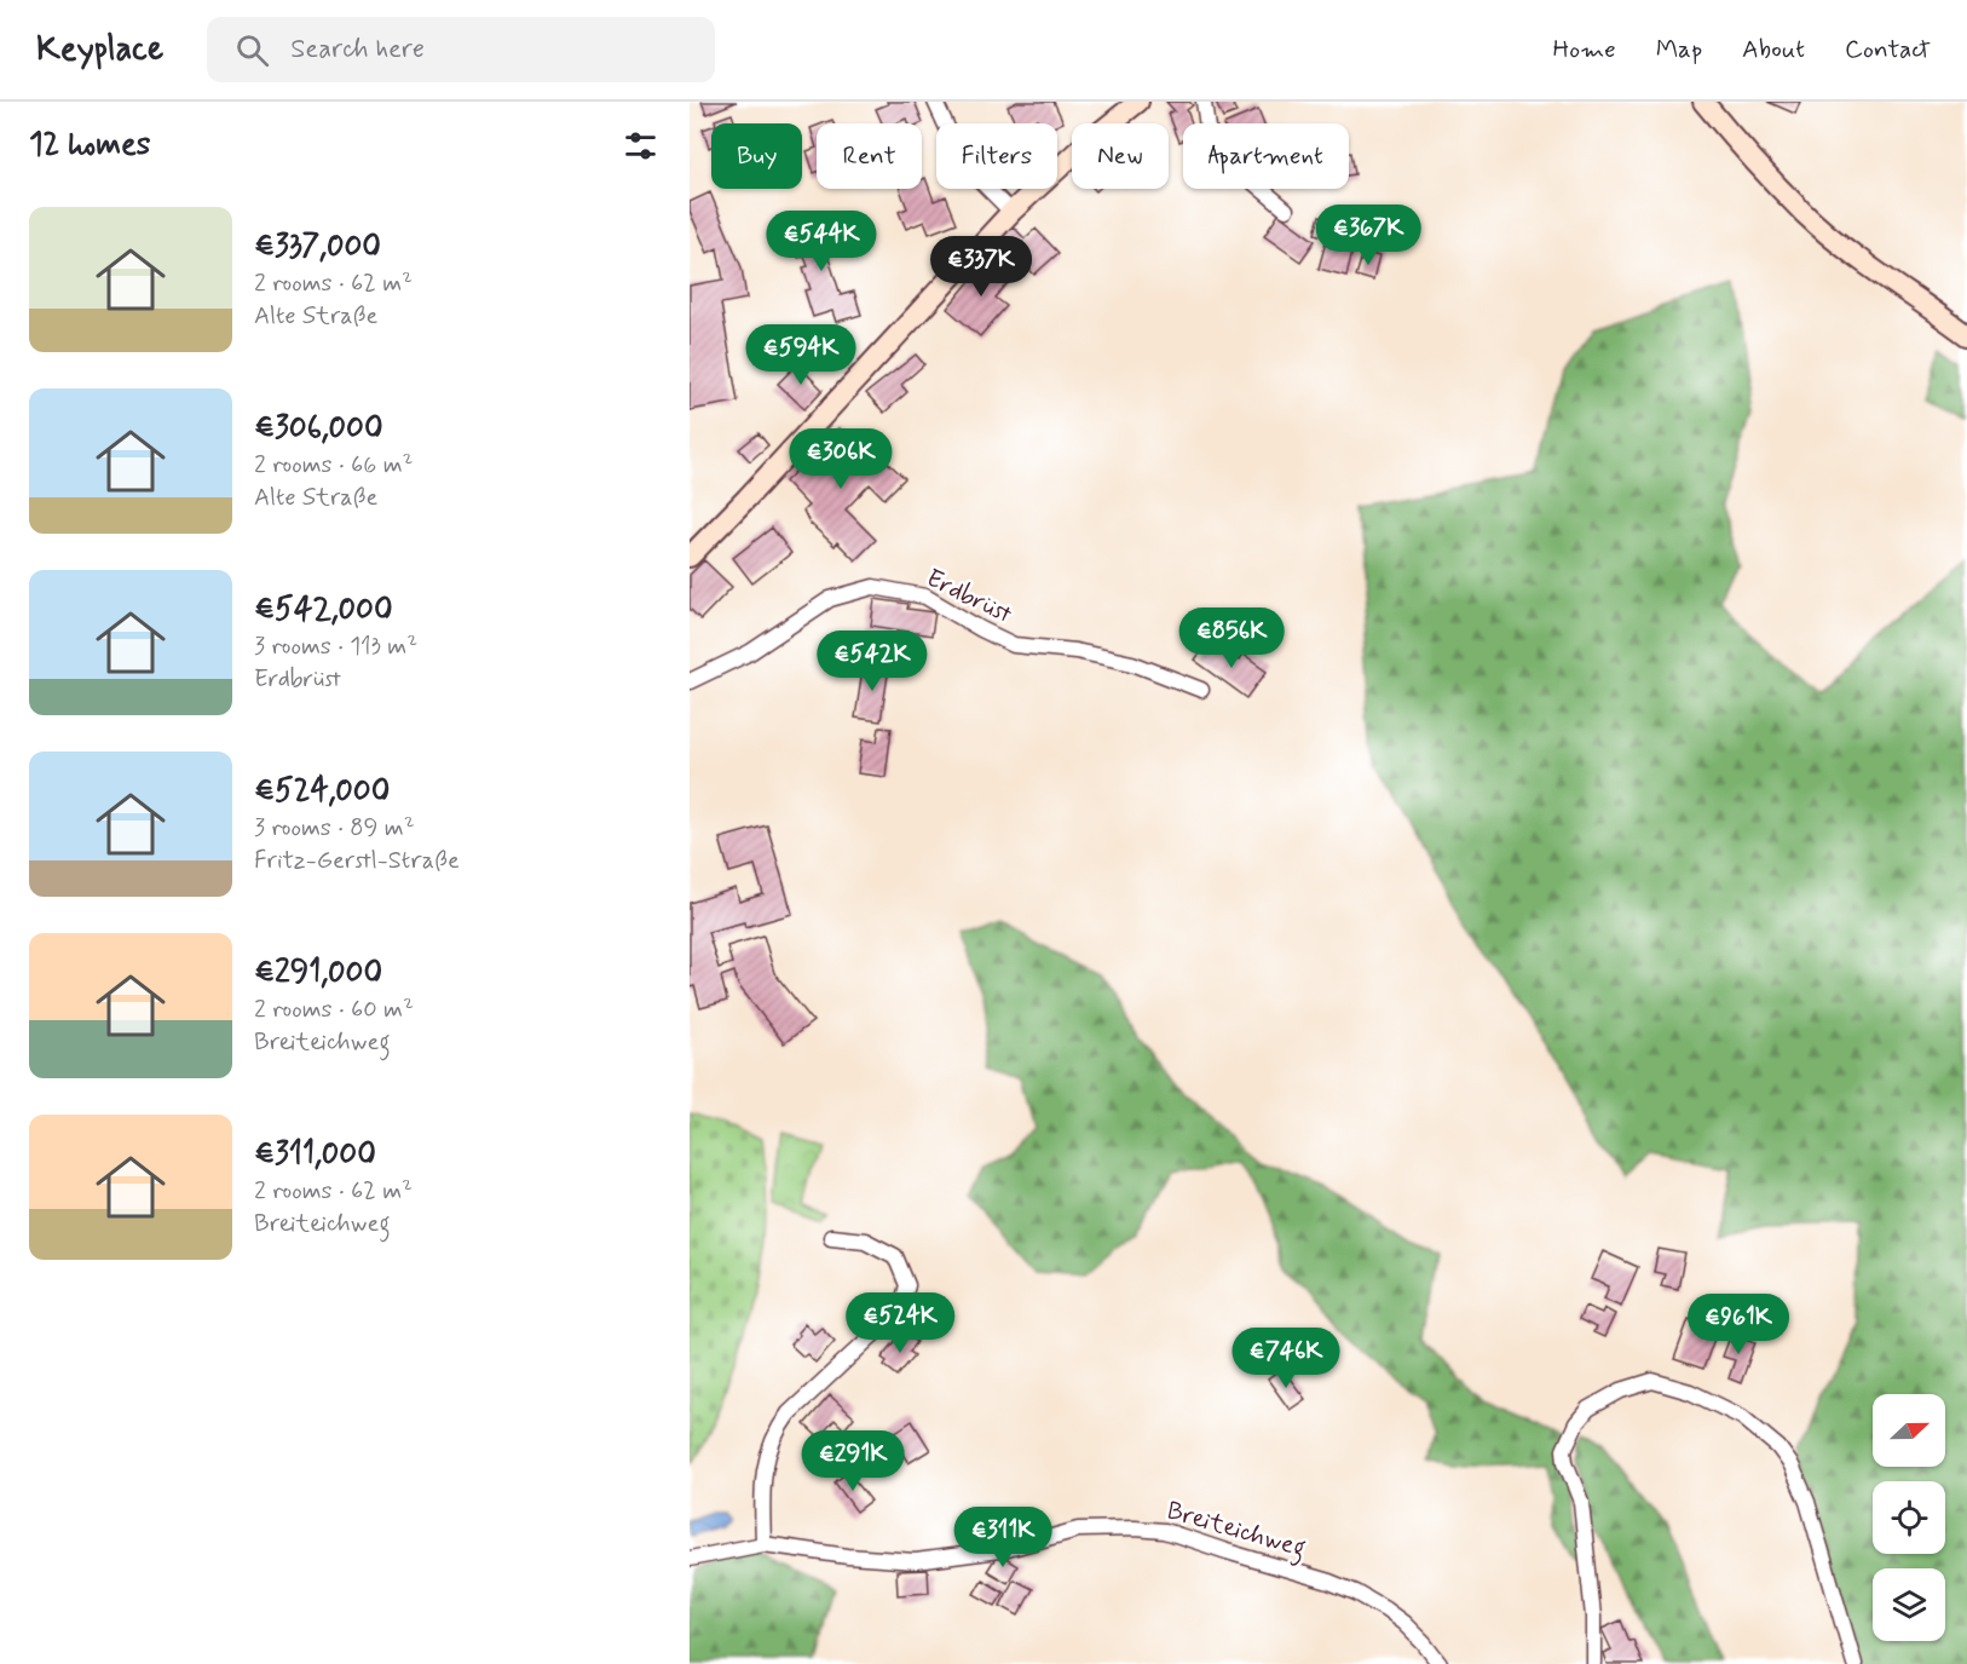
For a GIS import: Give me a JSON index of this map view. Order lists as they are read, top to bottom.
{
  "streets": {
    "street": ["Erdbrüst", "Breiteichweg"]
  },
  "north": "right",
  "page": {
    "header": "Keyplace",
    "search": "Search here",
    "nav": [
      "Home",
      "Map",
      "About",
      "Contact"
    ],
    "heading": "12 homes",
    "chip": [
      "Buy",
      "Rent",
      "Filters",
      "New",
      "Apartment"
    ],
    "list": [
      {
        "name": "€337,000",
        "note": "2 rooms · 62 m² · Alte Straße"
      },
      {
        "name": "€306,000",
        "note": "2 rooms · 66 m² · Alte Straße"
      },
      {
        "name": "€542,000",
        "note": "3 rooms · 113 m² · Erdbrüst"
      },
      {
        "name": "€524,000",
        "note": "3 rooms · 89 m² · Fritz-Gerstl-Straße"
      },
      {
        "name": "€291,000",
        "note": "2 rooms · 60 m² · Breiteichweg"
      },
      {
        "name": "€311,000",
        "note": "2 rooms · 62 m² · Breiteichweg"
      }
    ],
    "price": [
      "€367K",
      "€544K",
      "€337K",
      "€594K",
      "€306K",
      "€856K",
      "€542K",
      "€524K",
      "€961K",
      "€746K",
      "€291K",
      "€311K"
    ]
  }
}
